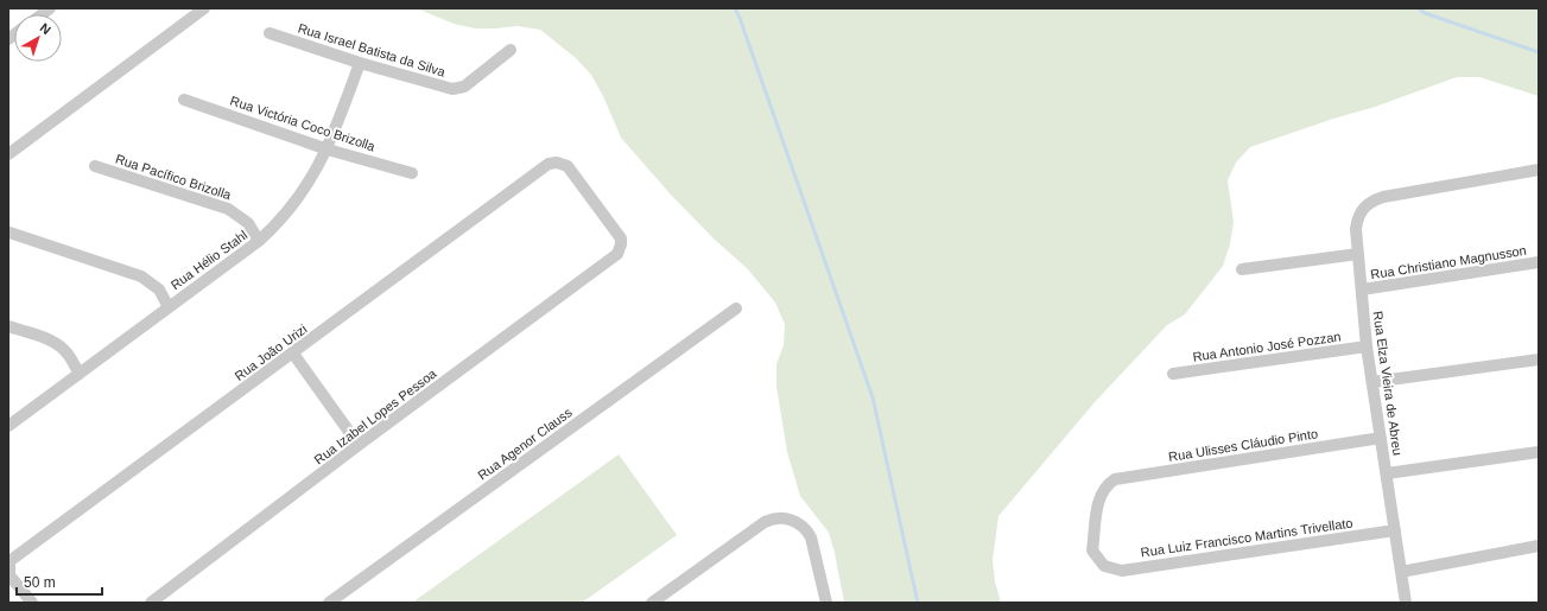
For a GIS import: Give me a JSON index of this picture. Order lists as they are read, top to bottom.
{
  "streets": {
    "street": [
      "Rua Israel Batista da Silva",
      "Rua Victória Coco Brizolla",
      "Rua Pacífico Brizolla",
      "Rua Hélio Stahl",
      "Rua Christiano Magnusson",
      "Rua Antonio José Pozzan",
      "Rua João Urizi",
      "Rua Elza Vieira de Abreu",
      "Rua Izabel Lopes Pessoa",
      "Rua Agenor Clauss",
      "Rua Ulisses Cláudio Pinto",
      "Rua Luiz Francisco Martins Trivellato"
    ]
  },
  "crossings": [
    ["Rua Israel Batista da Silva", "Rua Hélio Stahl"],
    ["Rua Victória Coco Brizolla", "Rua Hélio Stahl"],
    ["Rua Pacífico Brizolla", "Rua Hélio Stahl"],
    ["Rua Christiano Magnusson", "Rua Elza Vieira de Abreu"],
    ["Rua Antonio José Pozzan", "Rua Elza Vieira de Abreu"],
    ["Rua João Urizi", "Rua Izabel Lopes Pessoa"],
    ["Rua Elza Vieira de Abreu", "Rua Ulisses Cláudio Pinto"],
    ["Rua Elza Vieira de Abreu", "Rua Luiz Francisco Martins Trivellato"],
    ["Rua Ulisses Cláudio Pinto", "Rua Luiz Francisco Martins Trivellato"]
  ],
  "scale_bar": "50 m",
  "north": "top right"
}
